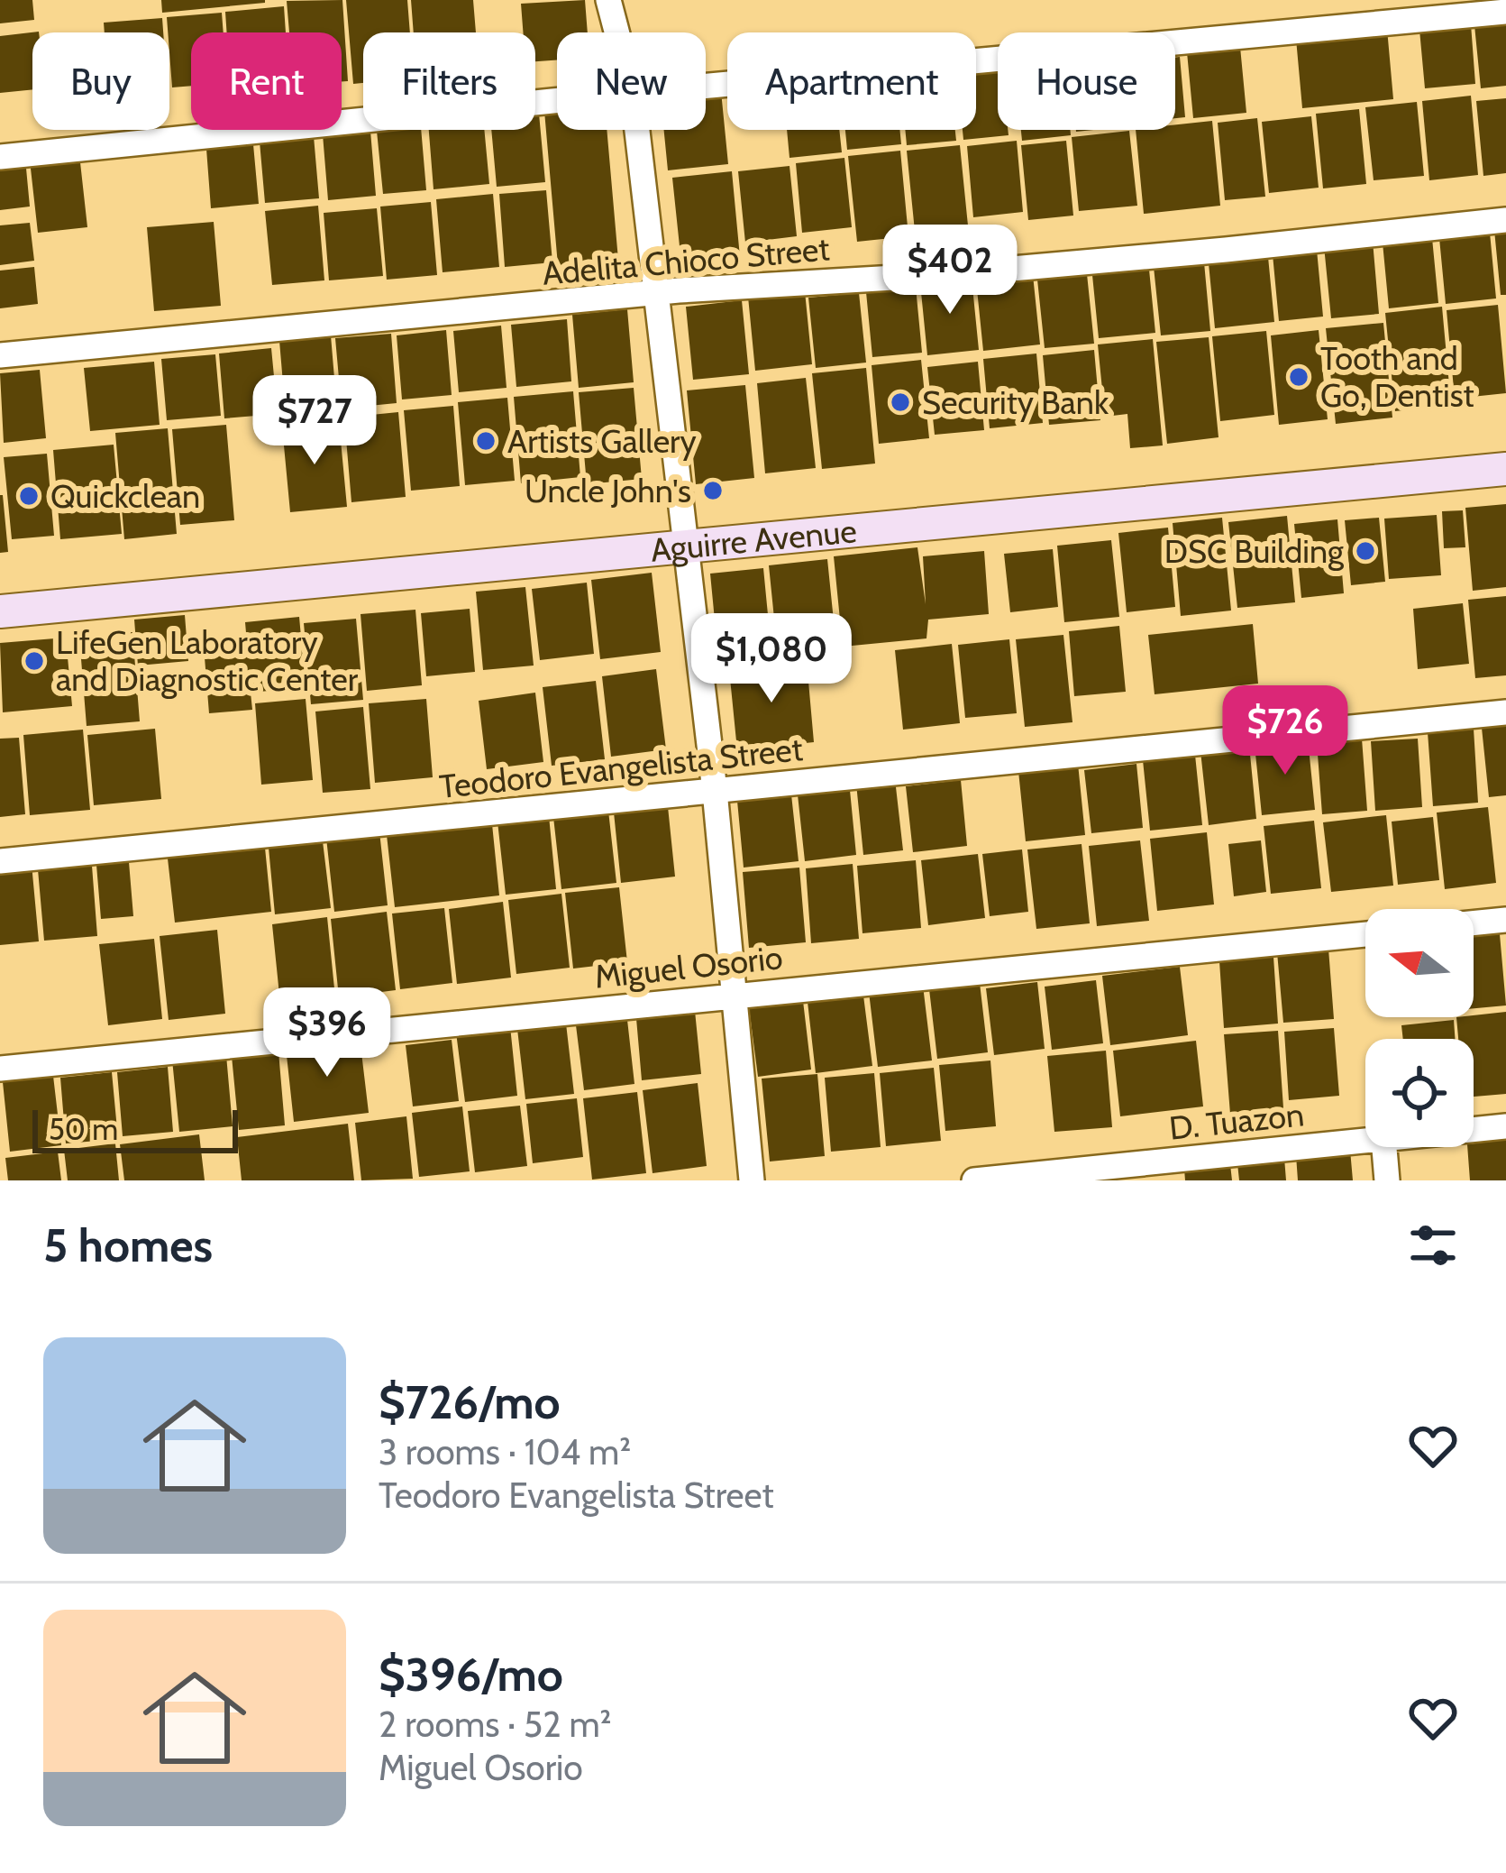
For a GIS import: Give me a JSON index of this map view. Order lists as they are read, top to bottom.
{
  "streets": {
    "street": [
      "Adelita Chioco Street",
      "Aguirre Avenue",
      "Teodoro Evangelista Street",
      "Miguel Osorio",
      "D. Tuazon"
    ]
  },
  "places": [
    "Tooth and Go, Dentist",
    "Security Bank",
    "Artists Gallery",
    "Uncle John's",
    "Quickclean",
    "DSC Building",
    "LifeGen Laboratory and Diagnostic Center"
  ],
  "scale_bar": "50 m",
  "north": "left",
  "page": {
    "chip": [
      "Buy",
      "Rent",
      "Filters",
      "New",
      "Apartment",
      "House"
    ],
    "price": [
      "$402",
      "$727",
      "$1,080",
      "$726",
      "$396"
    ],
    "scale": "50 m",
    "heading": "5 homes",
    "list": [
      {
        "name": "$726/mo",
        "note": "3 rooms · 104 m² · Teodoro Evangelista Street"
      },
      {
        "name": "$396/mo",
        "note": "2 rooms · 52 m² · Miguel Osorio"
      }
    ]
  }
}
